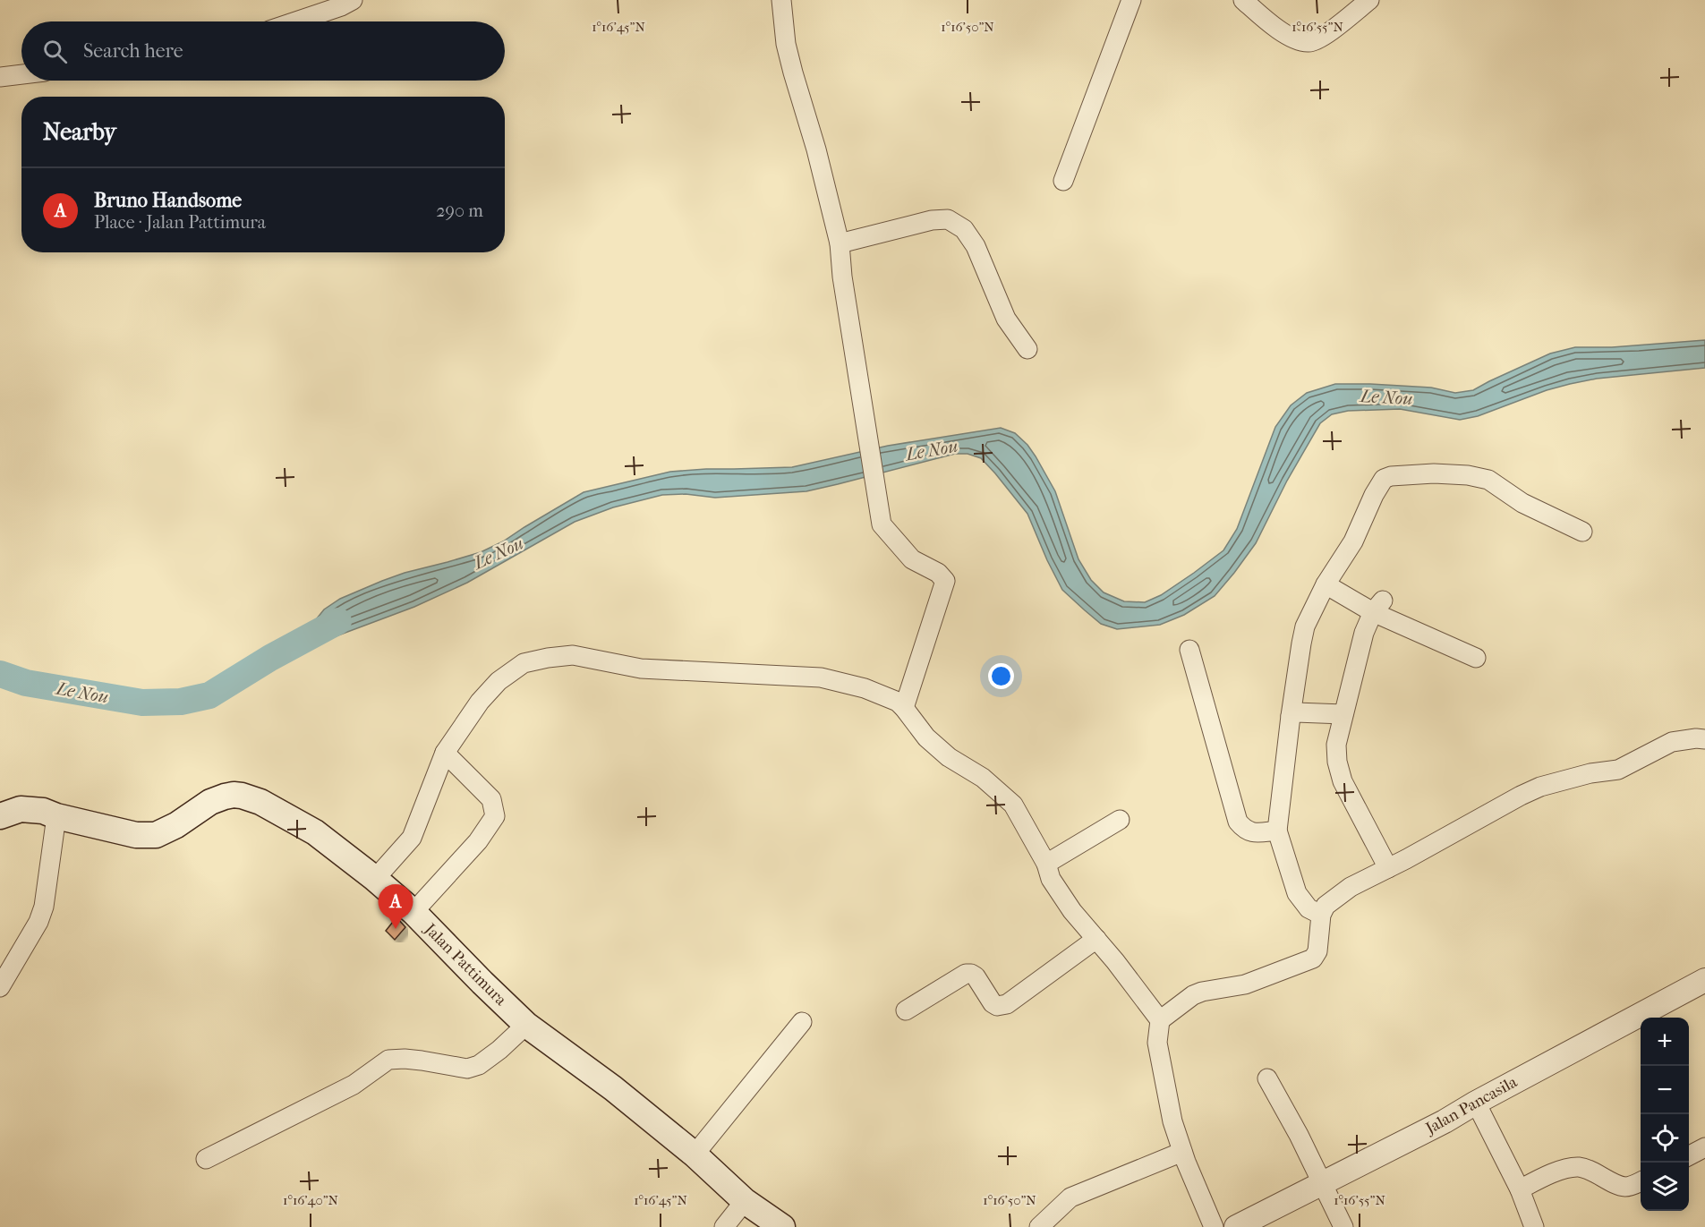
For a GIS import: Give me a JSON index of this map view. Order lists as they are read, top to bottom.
{
  "streets": {
    "main road": ["Jalan Pattimura"],
    "street": ["Jalan Pancasila"]
  },
  "water": ["Le Nou"],
  "page": {
    "search": "Search here",
    "heading": "Nearby",
    "list": [
      {
        "mark": "A",
        "name": "Bruno Handsome",
        "note": "Place · Jalan Pattimura",
        "value": "290 m"
      }
    ],
    "pins": "A",
    "map_buttons": ["+", "−"]
  },
  "coordinates": [
    "1°16'45\"N",
    "1°16'50\"N",
    "1°16'55\"N",
    "1°16'40\"N"
  ]
}
